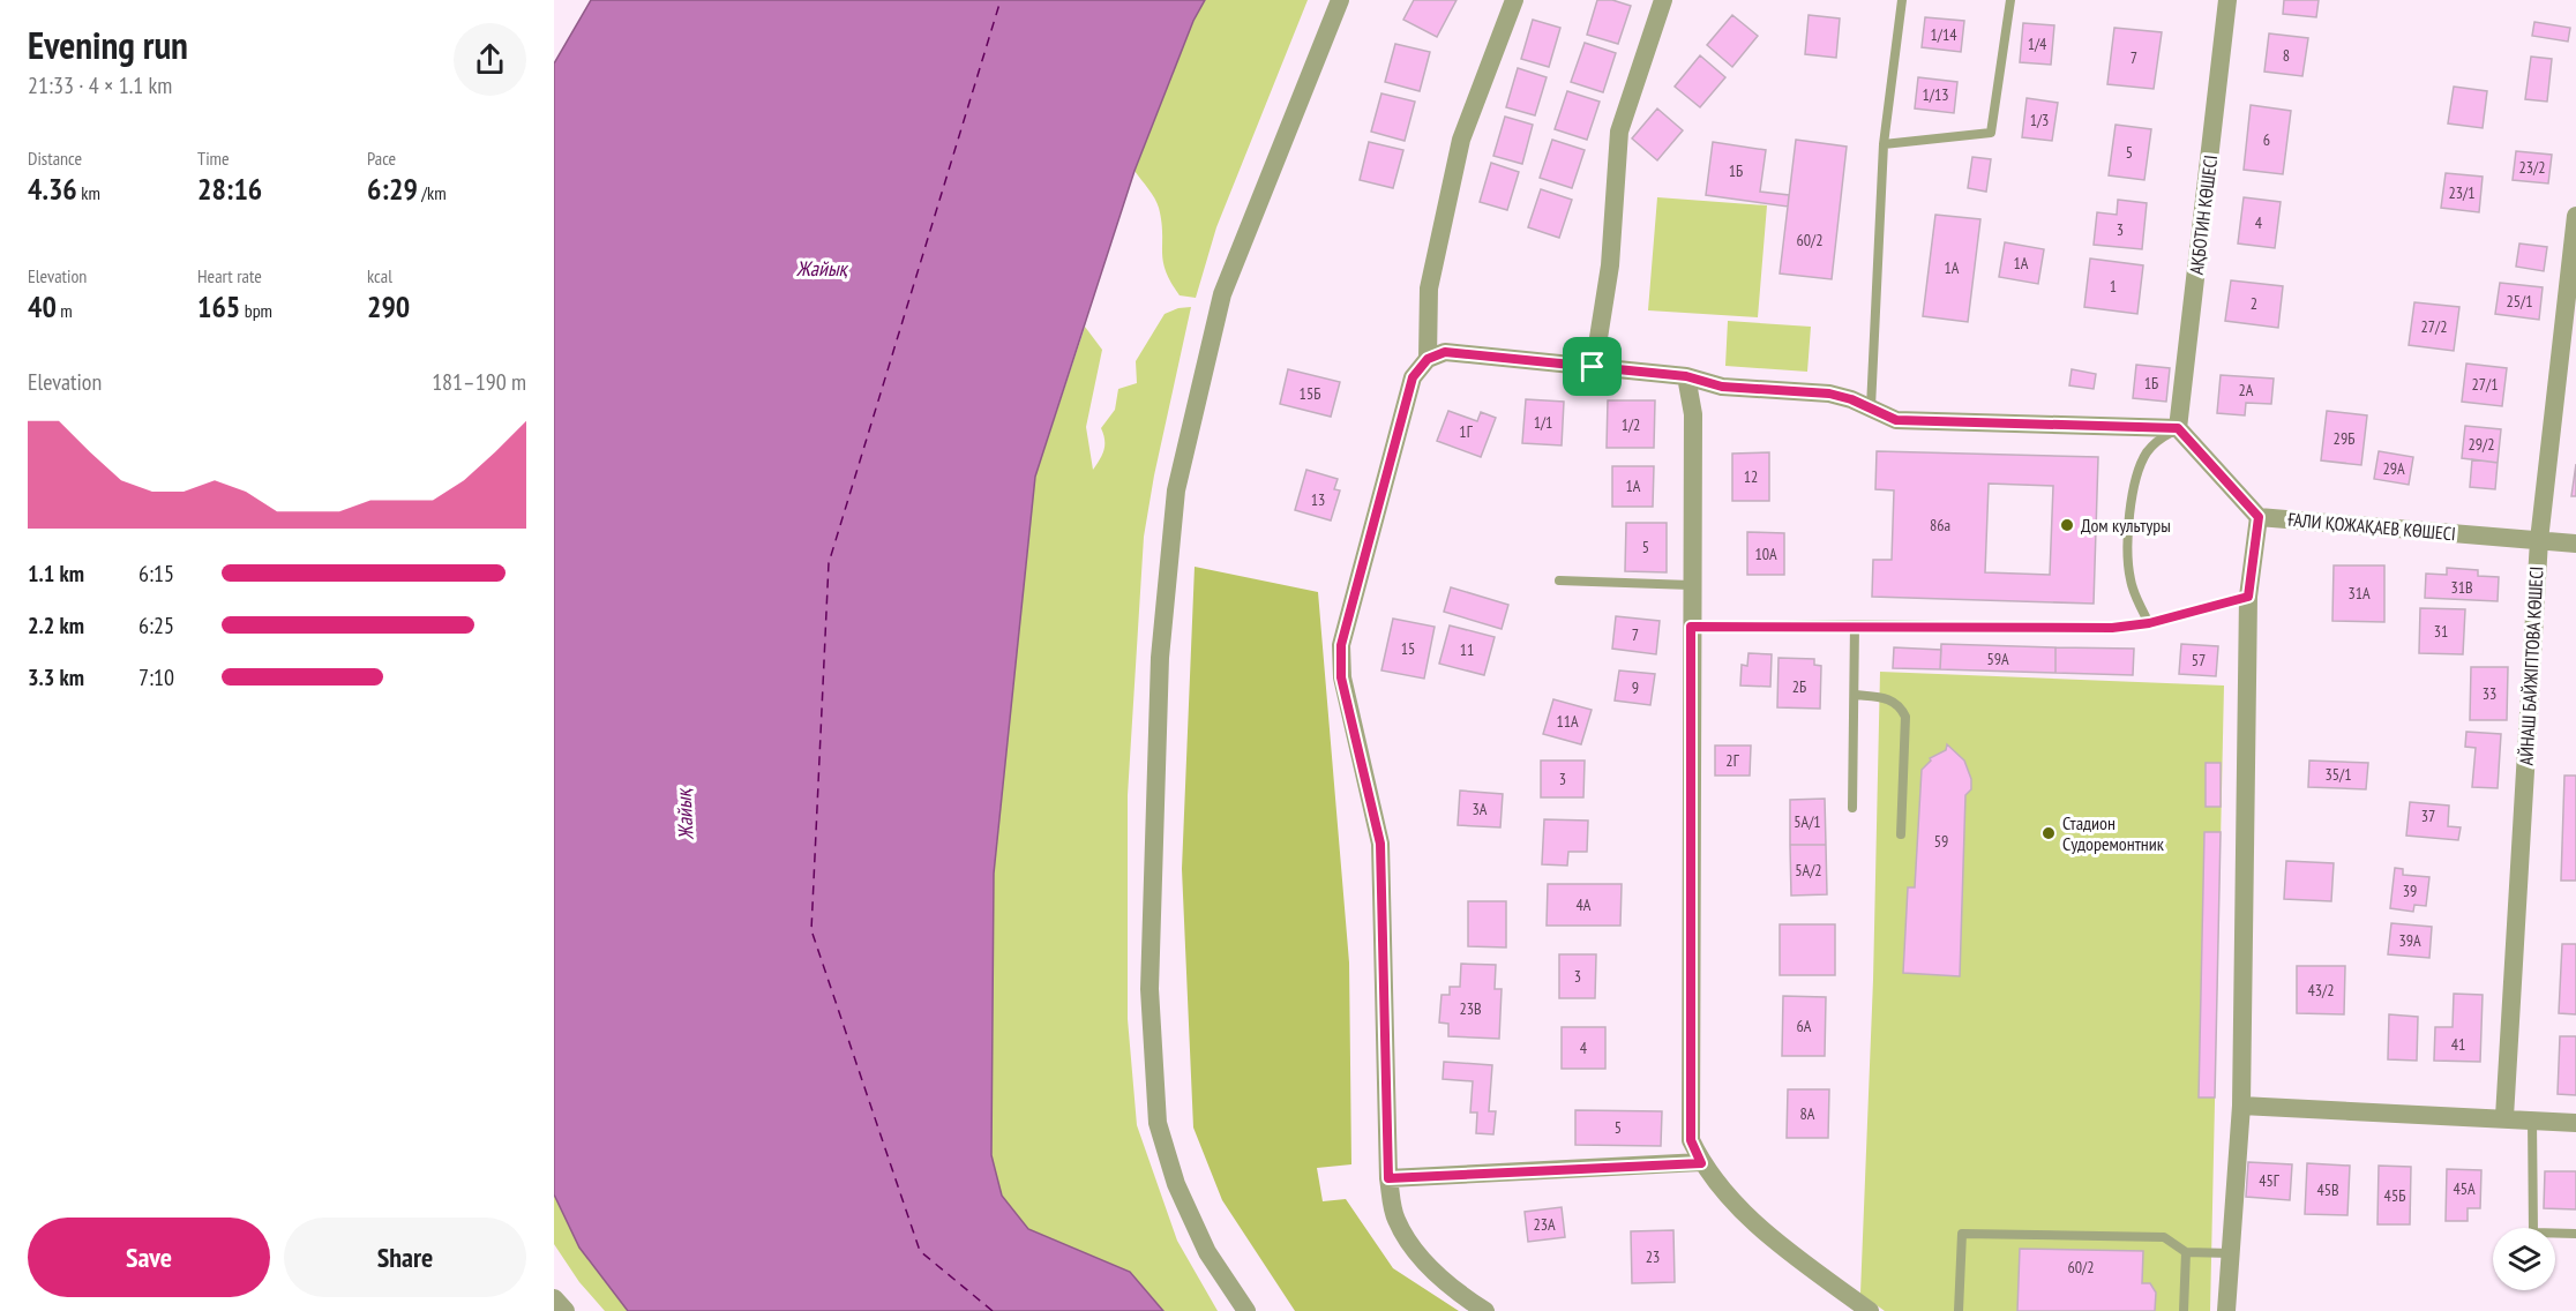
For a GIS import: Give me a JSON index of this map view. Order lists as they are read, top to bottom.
{
  "streets": {
    "street": ["АҚБОТИН КӨШЕСІ", "ҒАЛИ ҚОЖАҚАЕВ КӨШЕСІ", "АЙНАШ БАЙЖІГІТОВА КӨШЕСІ"]
  },
  "crossings": [
    ["ҒАЛИ ҚОЖАҚАЕВ КӨШЕСІ", "АЙНАШ БАЙЖІГІТОВА КӨШЕСІ"]
  ],
  "water": ["Жайық"],
  "places": ["Дом культуры", "Стадион Судоремонтник"],
  "house_numbers": [
    "1/14",
    "1/4",
    "8",
    "7",
    "1/13",
    "1/3",
    "6",
    "5",
    "23/2",
    "1Б",
    "23/1",
    "4",
    "3",
    "60/2",
    "1А",
    "1А",
    "1",
    "25/1",
    "2",
    "27/2",
    "1Б",
    "27/1",
    "2А",
    "15Б",
    "1/1",
    "1/2",
    "1Г",
    "29Б",
    "29/2",
    "29А",
    "12",
    "1А",
    "13",
    "86а",
    "5",
    "10А",
    "31В",
    "31А",
    "31",
    "7",
    "15",
    "11",
    "59А",
    "57",
    "2Б",
    "9",
    "33",
    "11А",
    "2Г",
    "35/1",
    "3",
    "3А",
    "37",
    "5А/1",
    "59",
    "5А/2",
    "39",
    "4А",
    "39А",
    "3",
    "43/2",
    "23В",
    "6А",
    "41",
    "4",
    "8А",
    "5",
    "45Г",
    "45А",
    "45В",
    "45Б",
    "23А",
    "23",
    "60/2"
  ],
  "page": {
    "heading": ["Evening run", "21:33 · 4 × 1.1 km"],
    "stats": [
      ["Distance", "4.36 km"],
      ["Time", "28:16"],
      ["Pace", "6:29 /km"],
      ["Elevation", "40 m"],
      ["Heart rate", "165 bpm"],
      ["kcal", "290"]
    ],
    "chart": ["Elevation", "181–190 m"],
    "list": [
      {
        "name": "1.1 km",
        "note": "6:15"
      },
      {
        "name": "2.2 km",
        "note": "6:25"
      },
      {
        "name": "3.3 km",
        "note": "7:10"
      }
    ],
    "buttons": ["Save", "Share"]
  }
}
